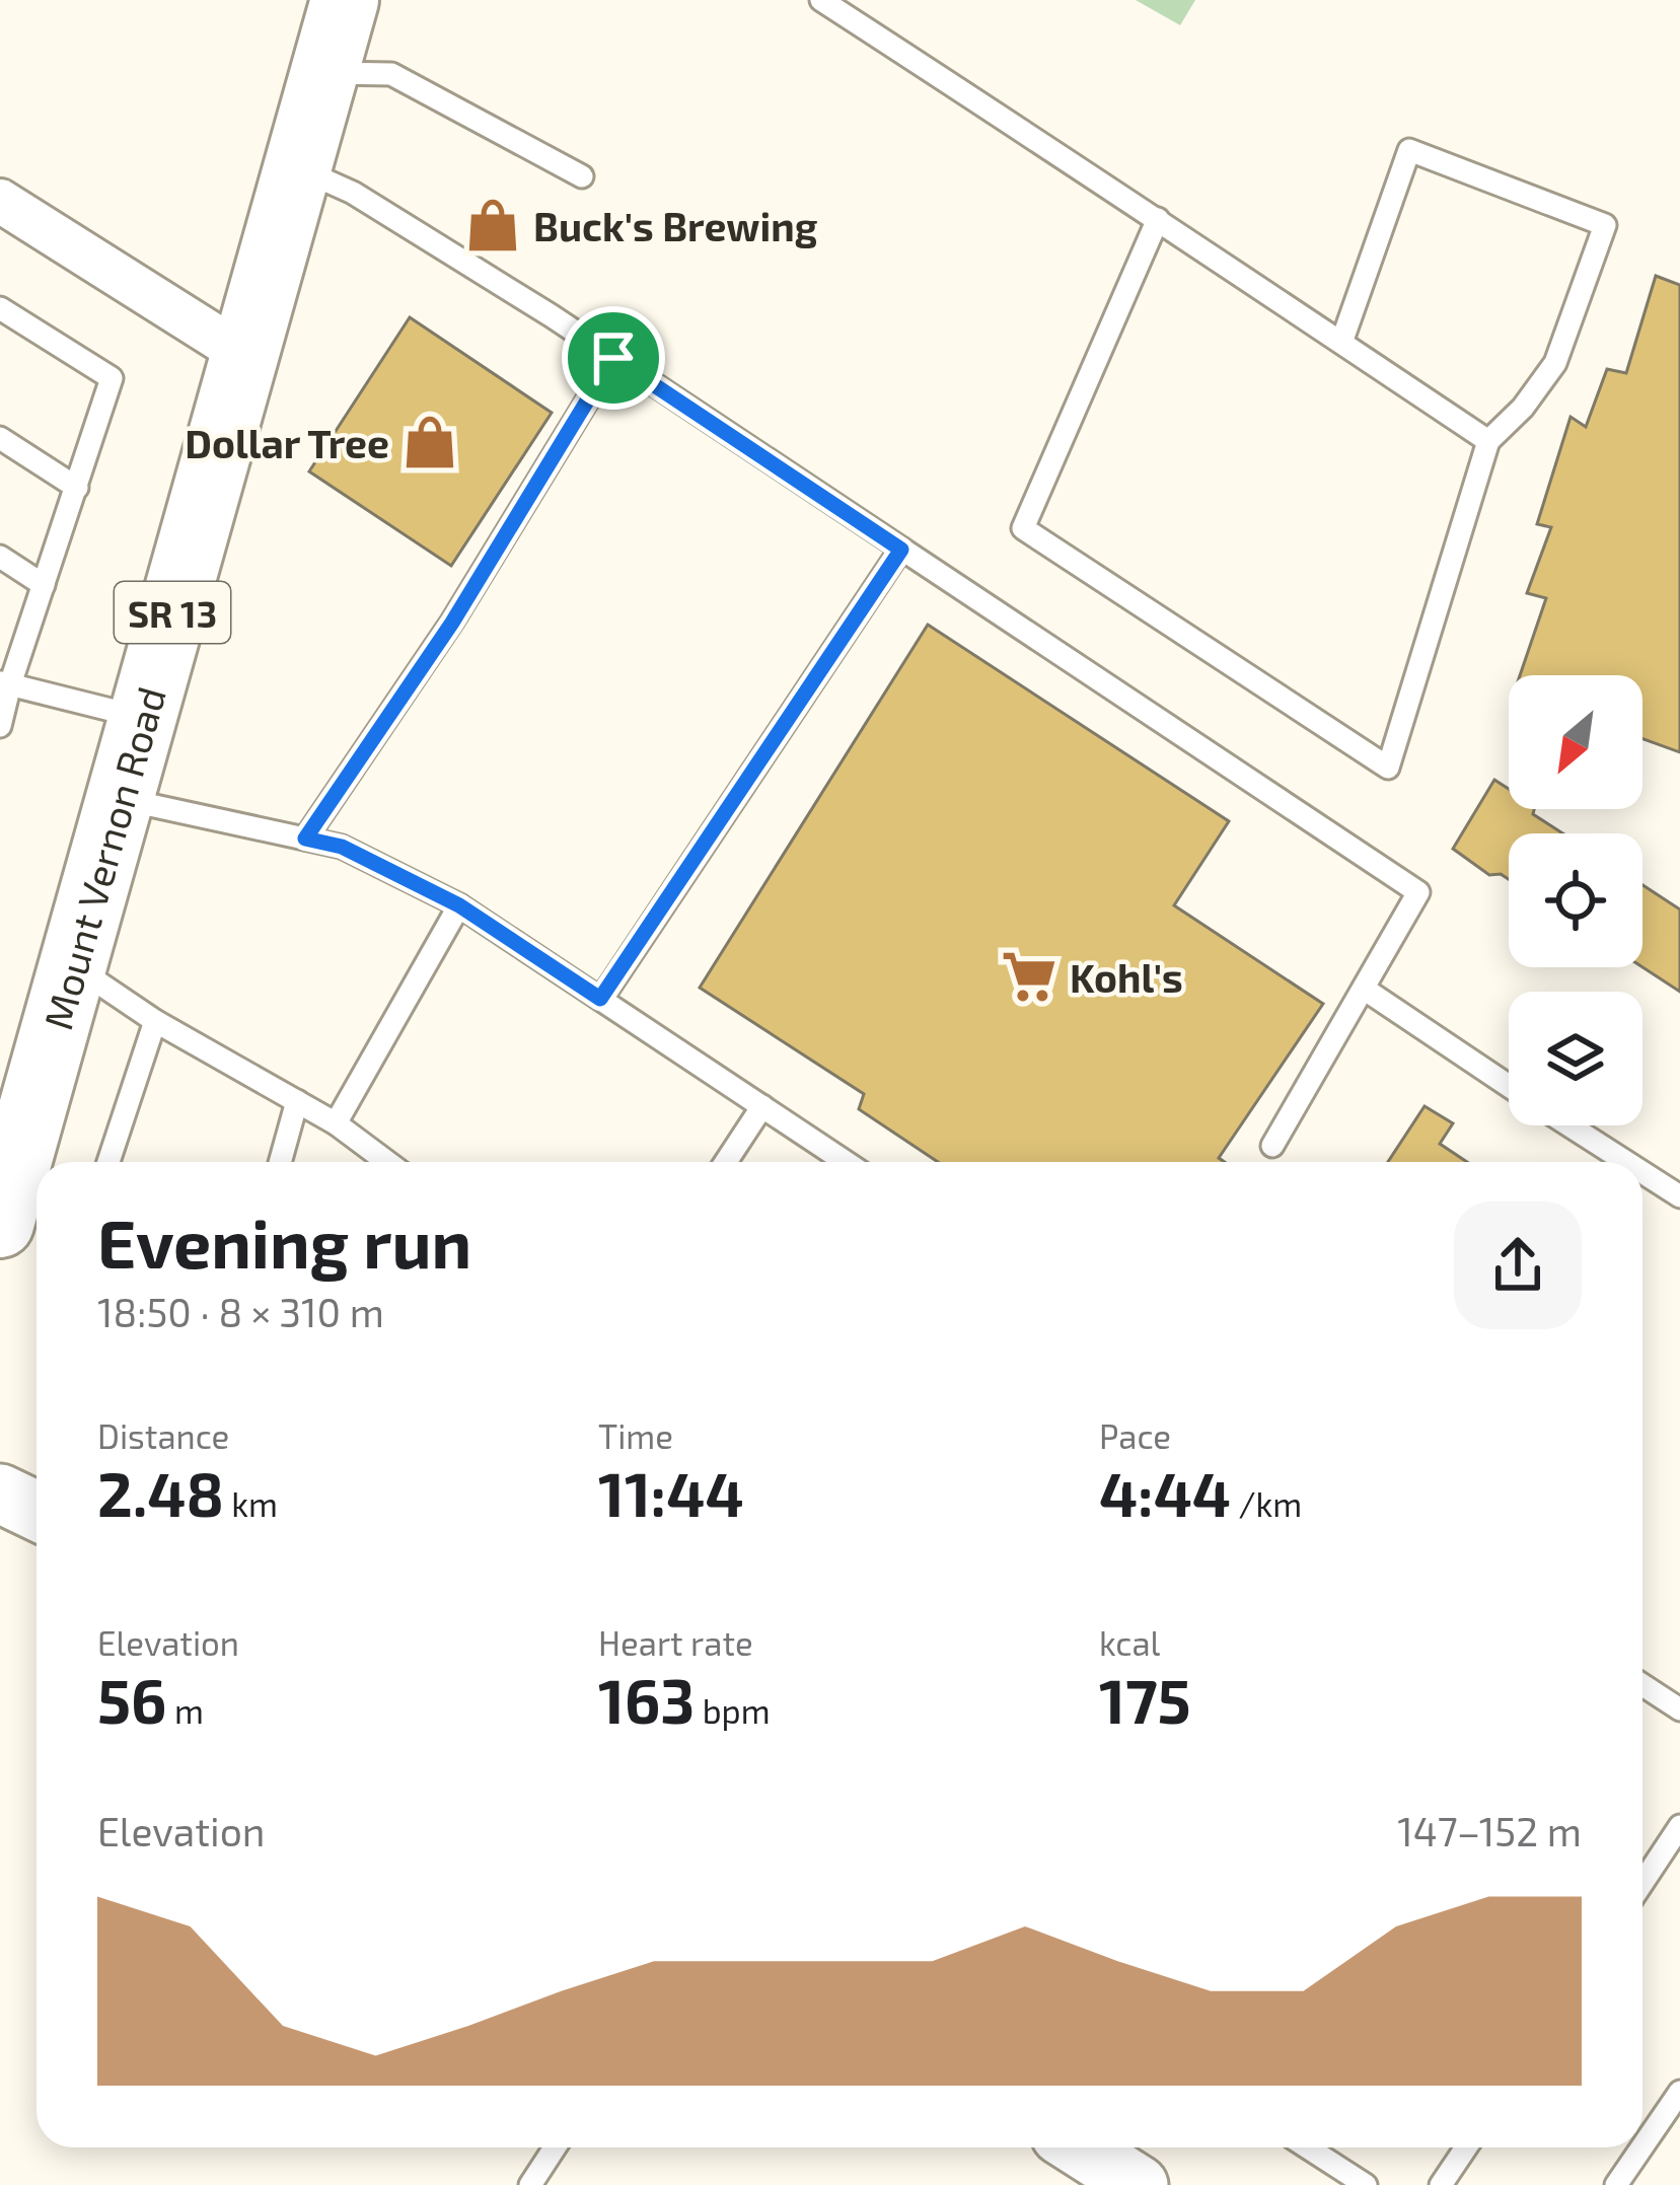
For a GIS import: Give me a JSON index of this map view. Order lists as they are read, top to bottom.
{
  "streets": {
    "highway": ["SR 13", "Mount Vernon Road"]
  },
  "places": {
    "shop": ["Buck's Brewing", "Dollar Tree"],
    "supermarket": ["Kohl's"]
  },
  "north": "bottom left",
  "page": {
    "heading": ["Evening run", "18:50 · 8 × 310 m"],
    "stats": [
      ["Distance", "2.48 km"],
      ["Time", "11:44"],
      ["Pace", "4:44 /km"],
      ["Elevation", "56 m"],
      ["Heart rate", "163 bpm"],
      ["kcal", "175"]
    ],
    "chart": ["Elevation", "147–152 m"]
  }
}
